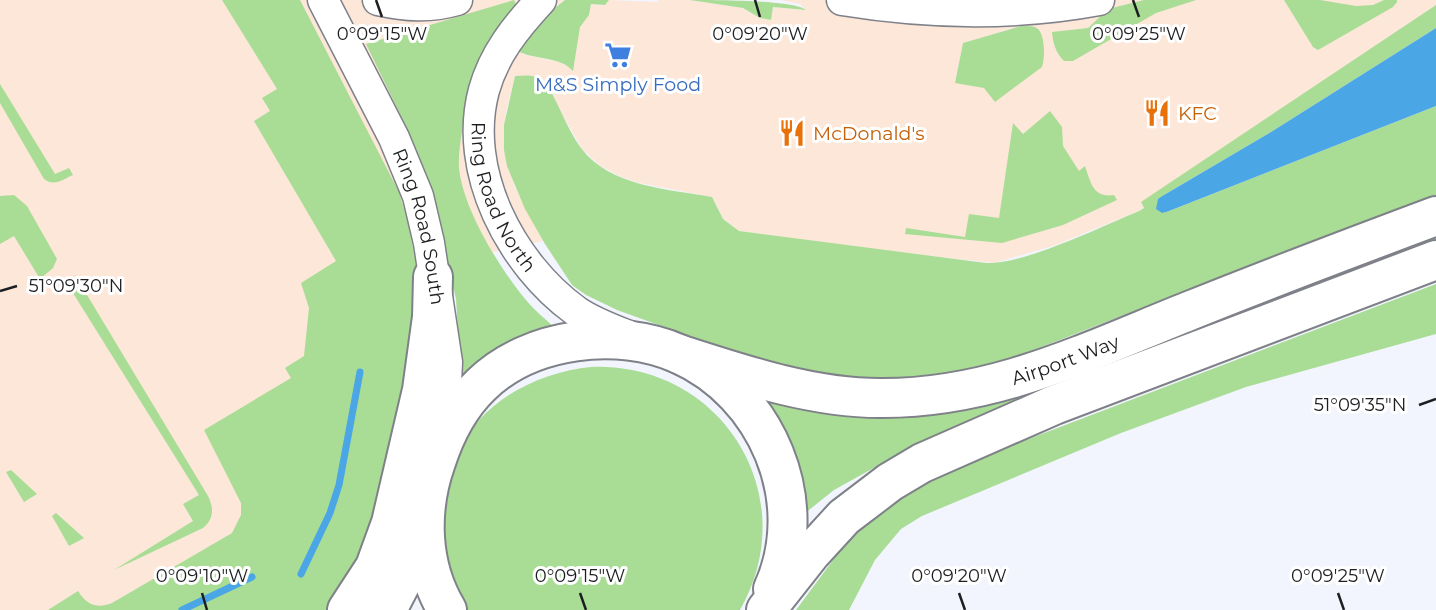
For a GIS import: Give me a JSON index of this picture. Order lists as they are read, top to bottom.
{
  "streets": {
    "highway": ["Airport Way"],
    "street": ["Ring Road North", "Ring Road South"]
  },
  "crossings": [
    ["Ring Road North", "Airport Way"],
    ["Ring Road South", "Airport Way"]
  ],
  "places": {
    "supermarket": ["M&S Simply Food"],
    "restaurant": ["KFC", "McDonald's"]
  },
  "coordinates": [
    "0°09'15\"W",
    "0°09'20\"W",
    "0°09'25\"W",
    "51°09'30\"N",
    "51°09'35\"N",
    "0°09'10\"W"
  ]
}
